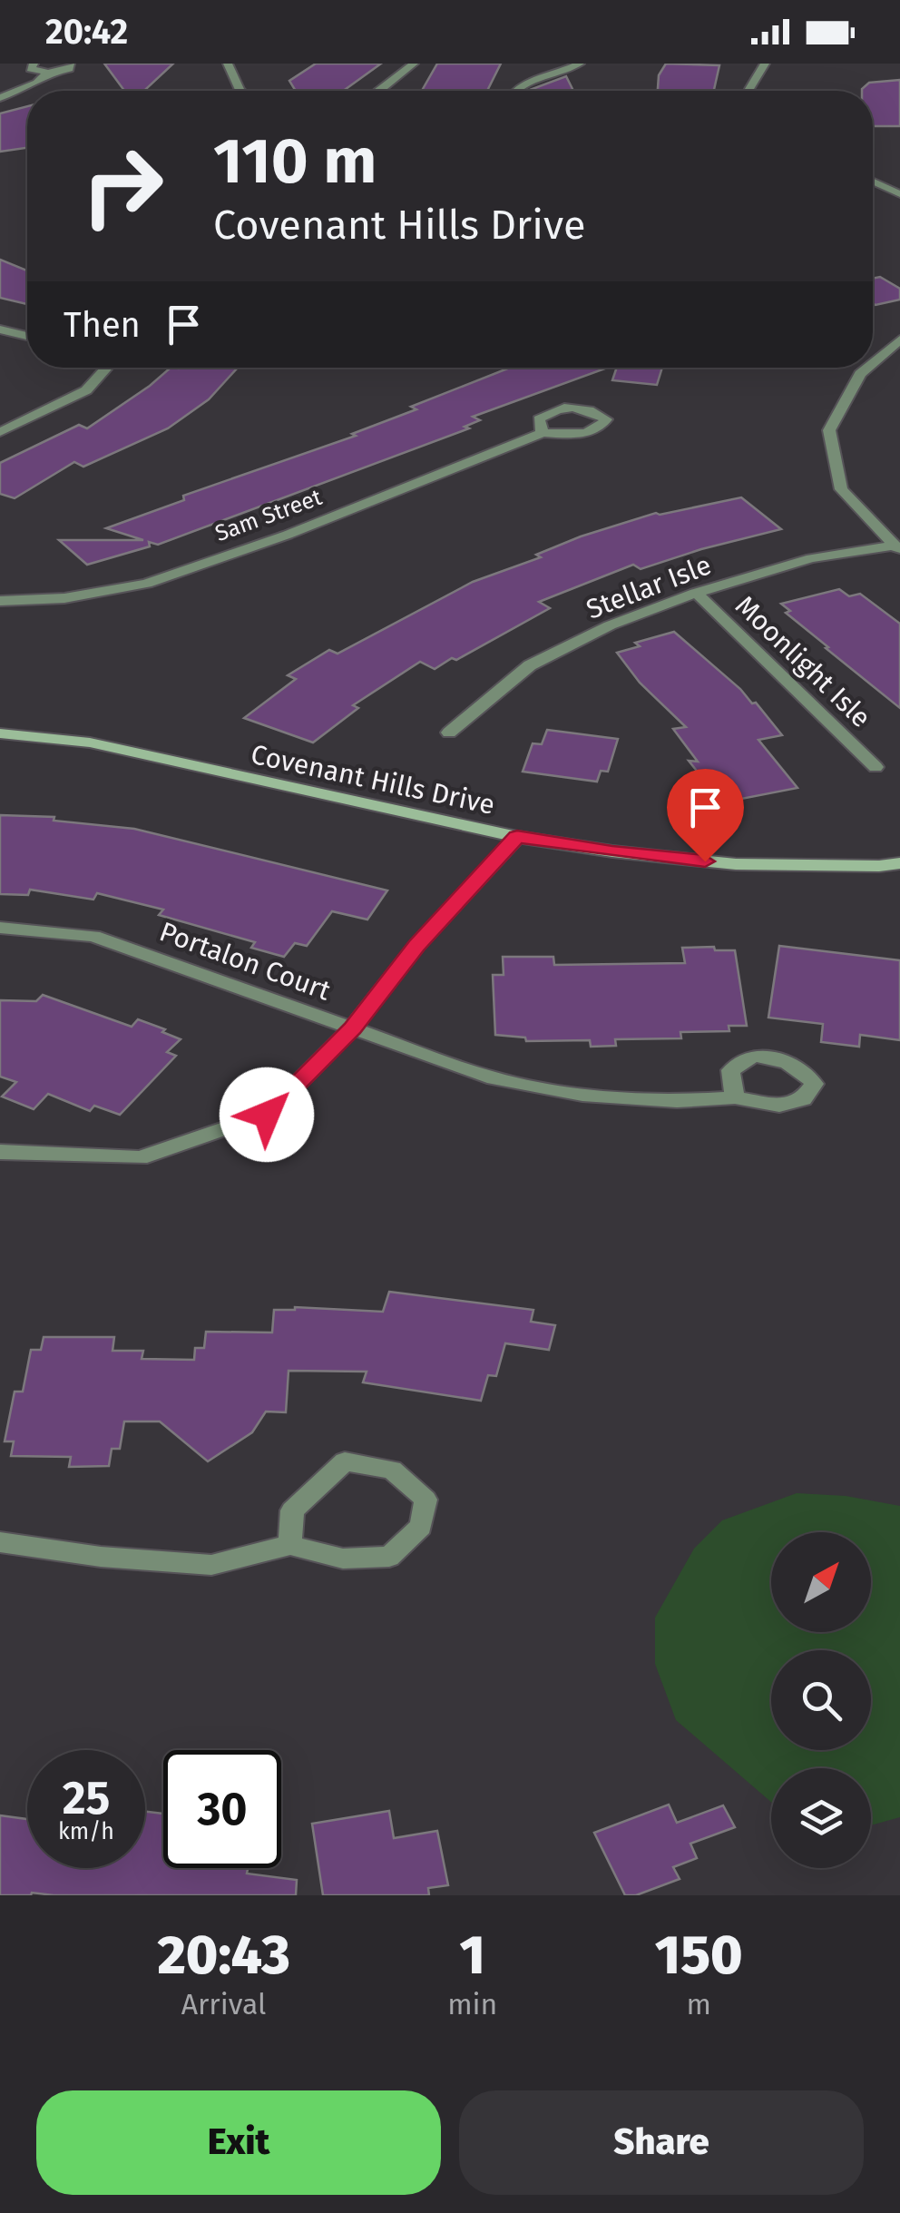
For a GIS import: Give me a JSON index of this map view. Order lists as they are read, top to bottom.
{
  "streets": {
    "street": [
      "Sam Street",
      "Stellar Isle",
      "Moonlight Isle",
      "Covenant Hills Drive",
      "Portalon Court"
    ]
  },
  "crossings": [
    ["Stellar Isle", "Moonlight Isle"]
  ],
  "north": "top right",
  "page": {
    "status": "20:42",
    "turn": ["110 m", "Covenant Hills Drive"],
    "then": "Then",
    "speed": "25 km/h",
    "limit": "30",
    "eta": [
      "20:43",
      "Arrival",
      "1",
      "min",
      "150",
      "m"
    ],
    "buttons": ["Exit", "Share"]
  }
}
